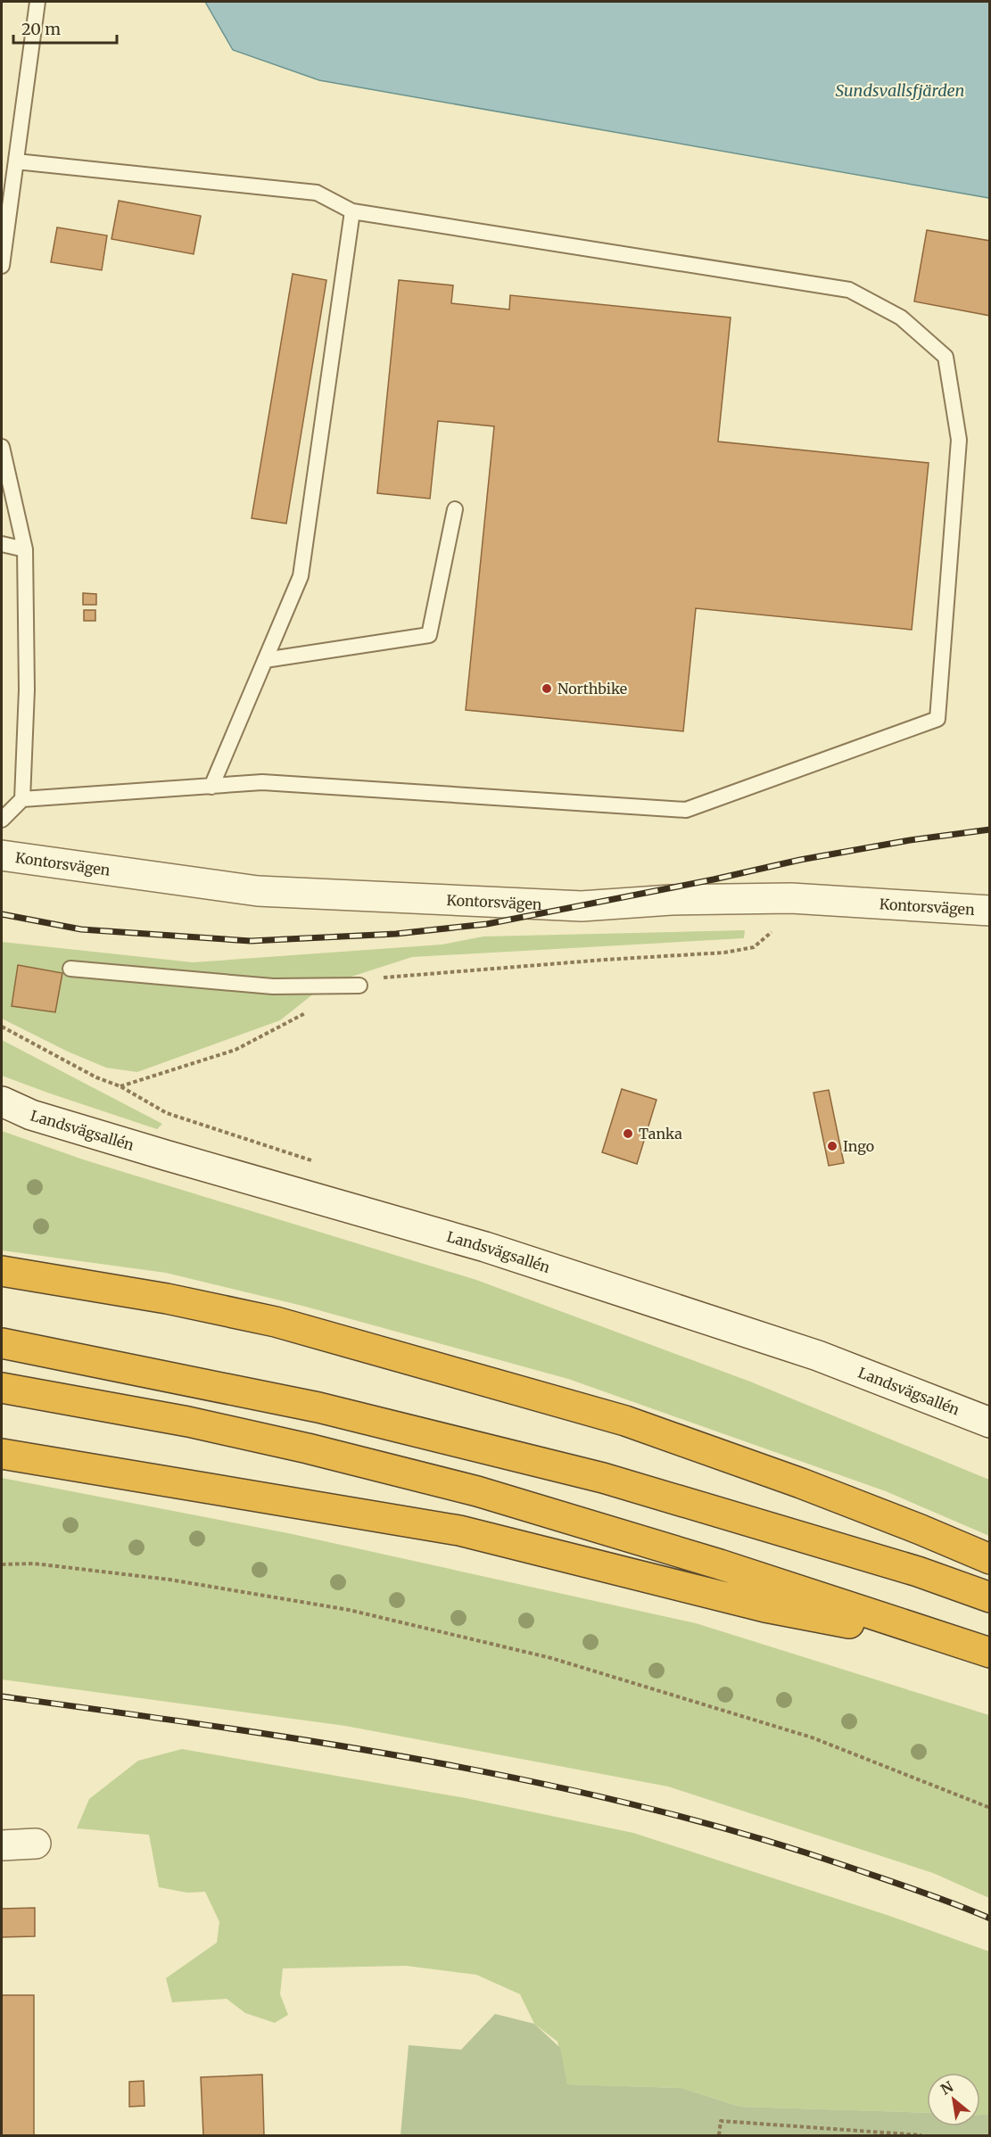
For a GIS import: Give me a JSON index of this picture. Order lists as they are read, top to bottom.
{
  "streets": {
    "main road": ["Kontorsvägen", "Landsvägsallén"]
  },
  "water": ["Sundsvallsfjärden"],
  "places": ["Northbike", "Tanka", "Ingo"],
  "scale_bar": "20 m",
  "north": "top left"
}
